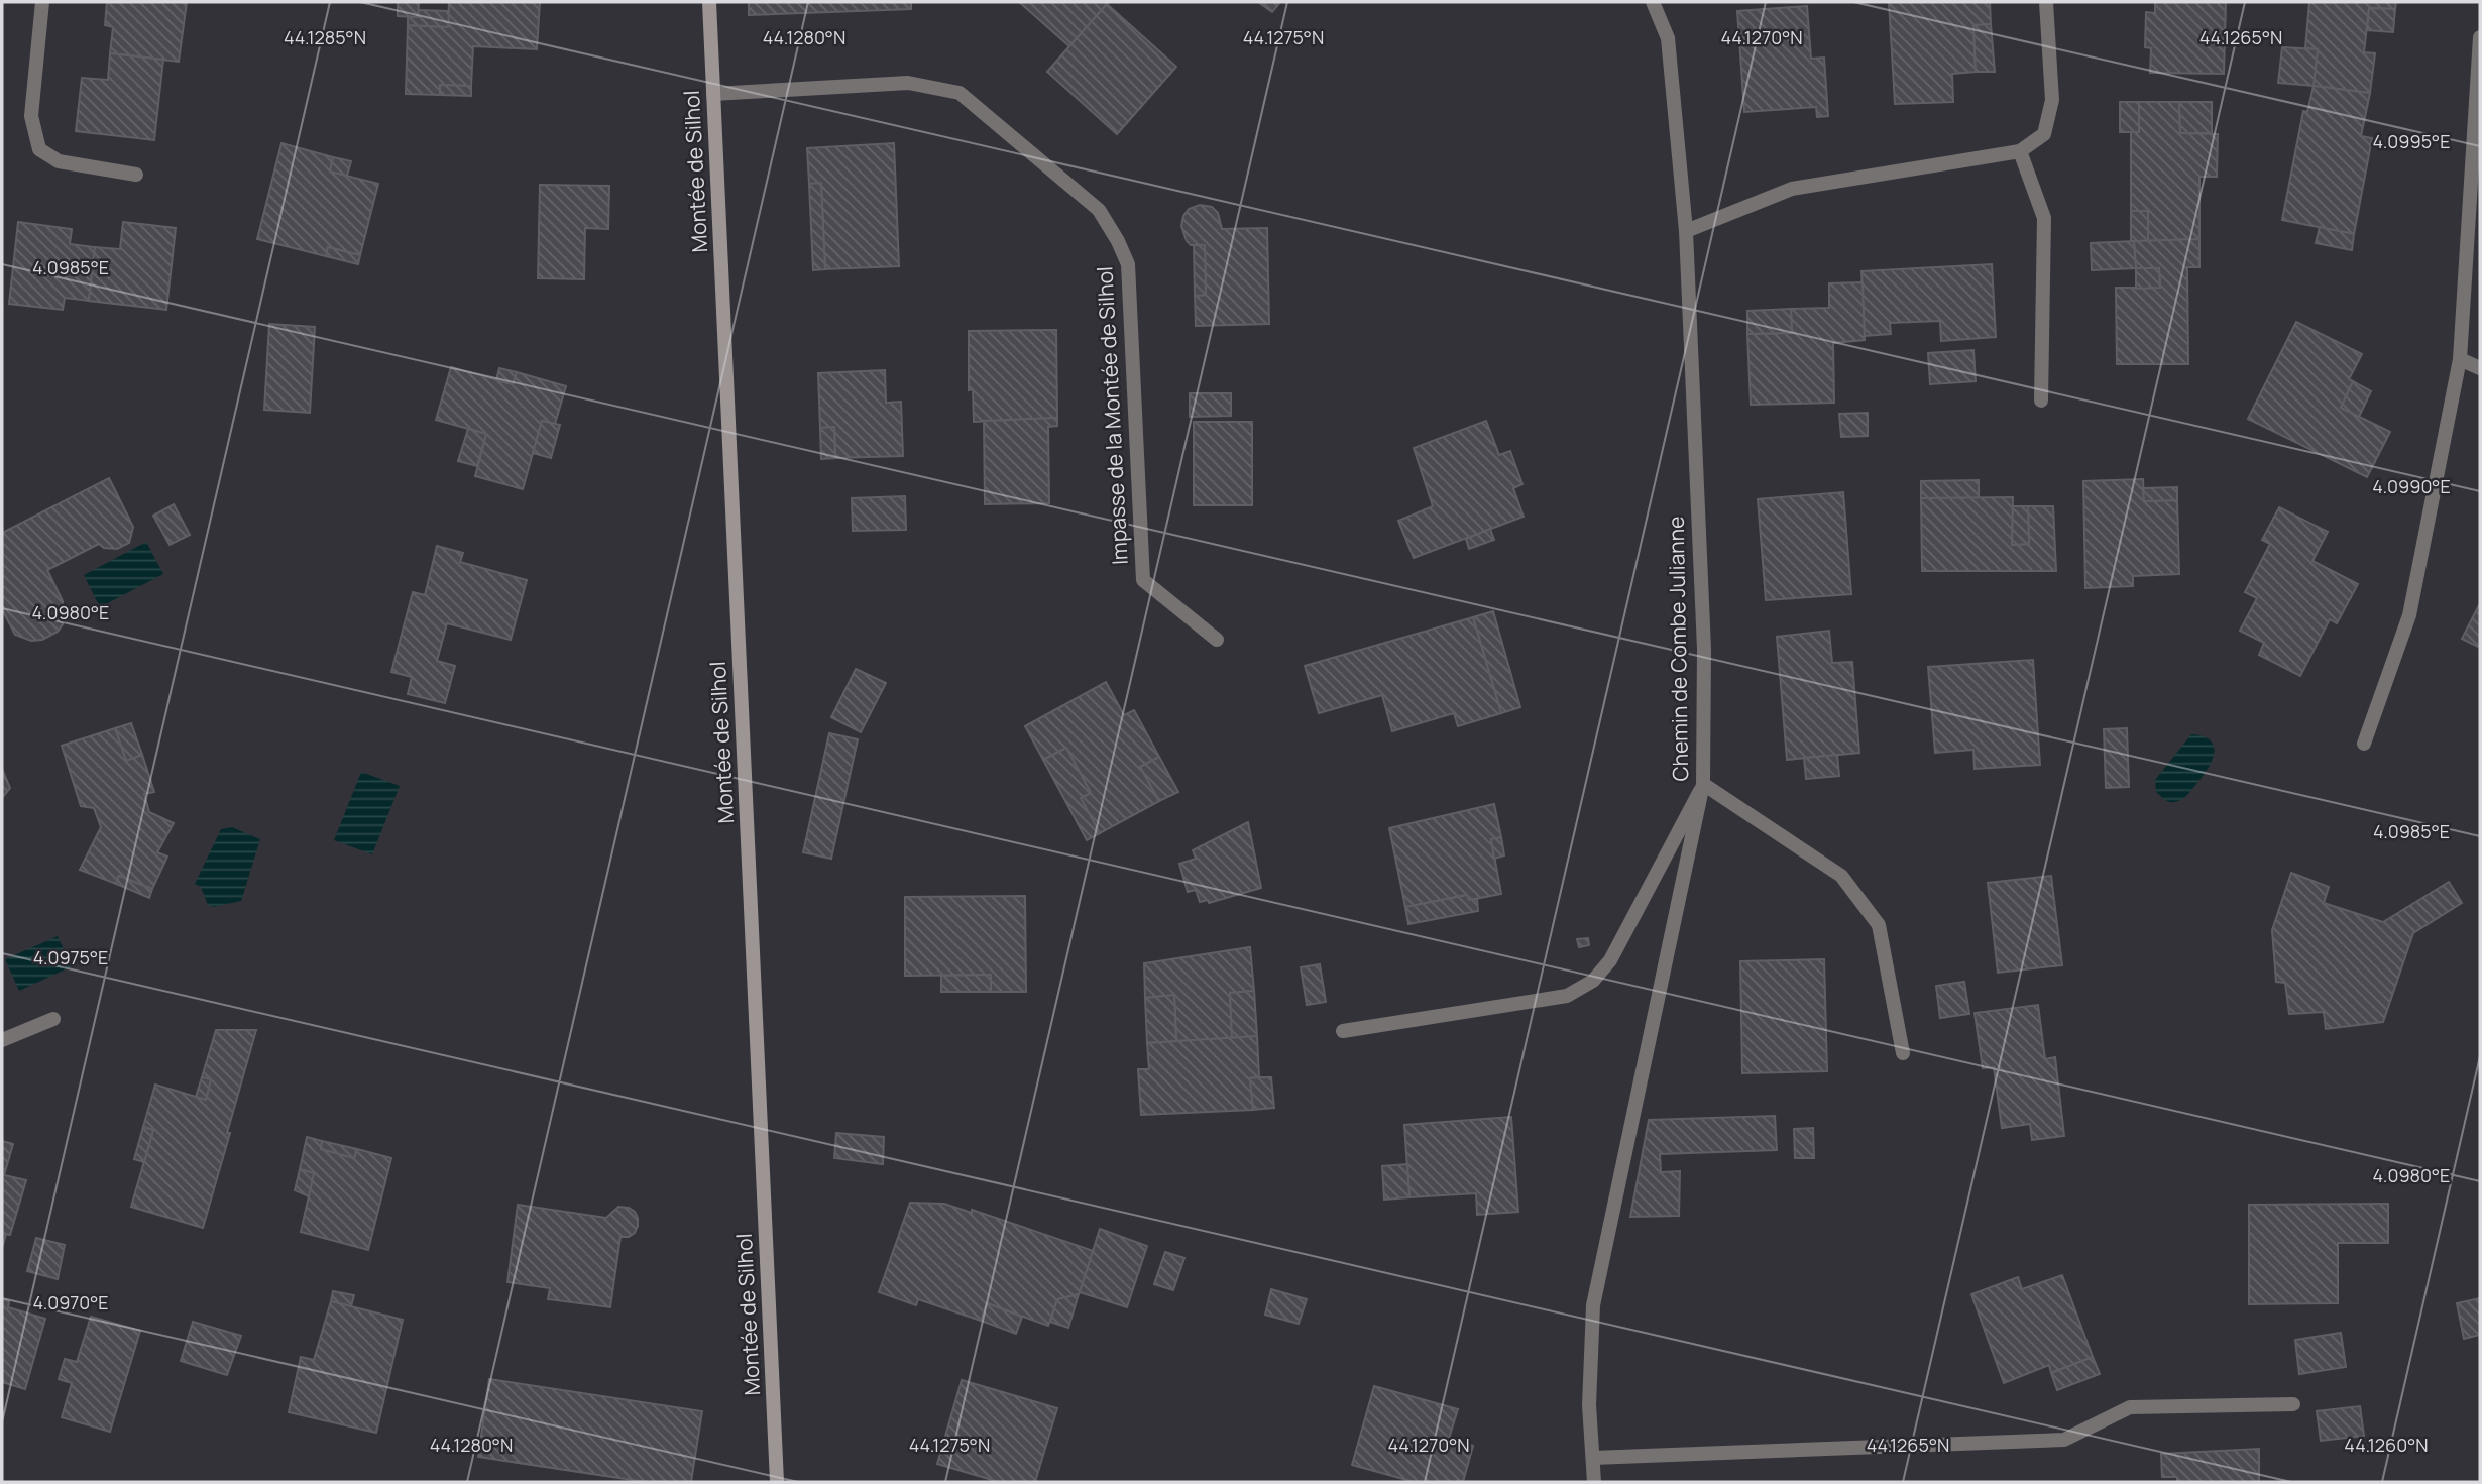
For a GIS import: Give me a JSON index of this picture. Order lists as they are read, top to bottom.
{
  "streets": {
    "main road": ["Montée de Silhol"],
    "street": ["Impasse de la Montée de Silhol", "Chemin de Combe Julianne"]
  },
  "crossings": [
    ["Montée de Silhol", "Impasse de la Montée de Silhol"]
  ],
  "coordinates": [
    "44.1285°N",
    "44.1280°N",
    "44.1275°N",
    "44.1270°N",
    "44.1265°N",
    "4.0995°E",
    "4.0985°E",
    "4.0990°E",
    "4.0980°E",
    "4.0975°E",
    "4.0970°E",
    "44.1260°N"
  ]
}
